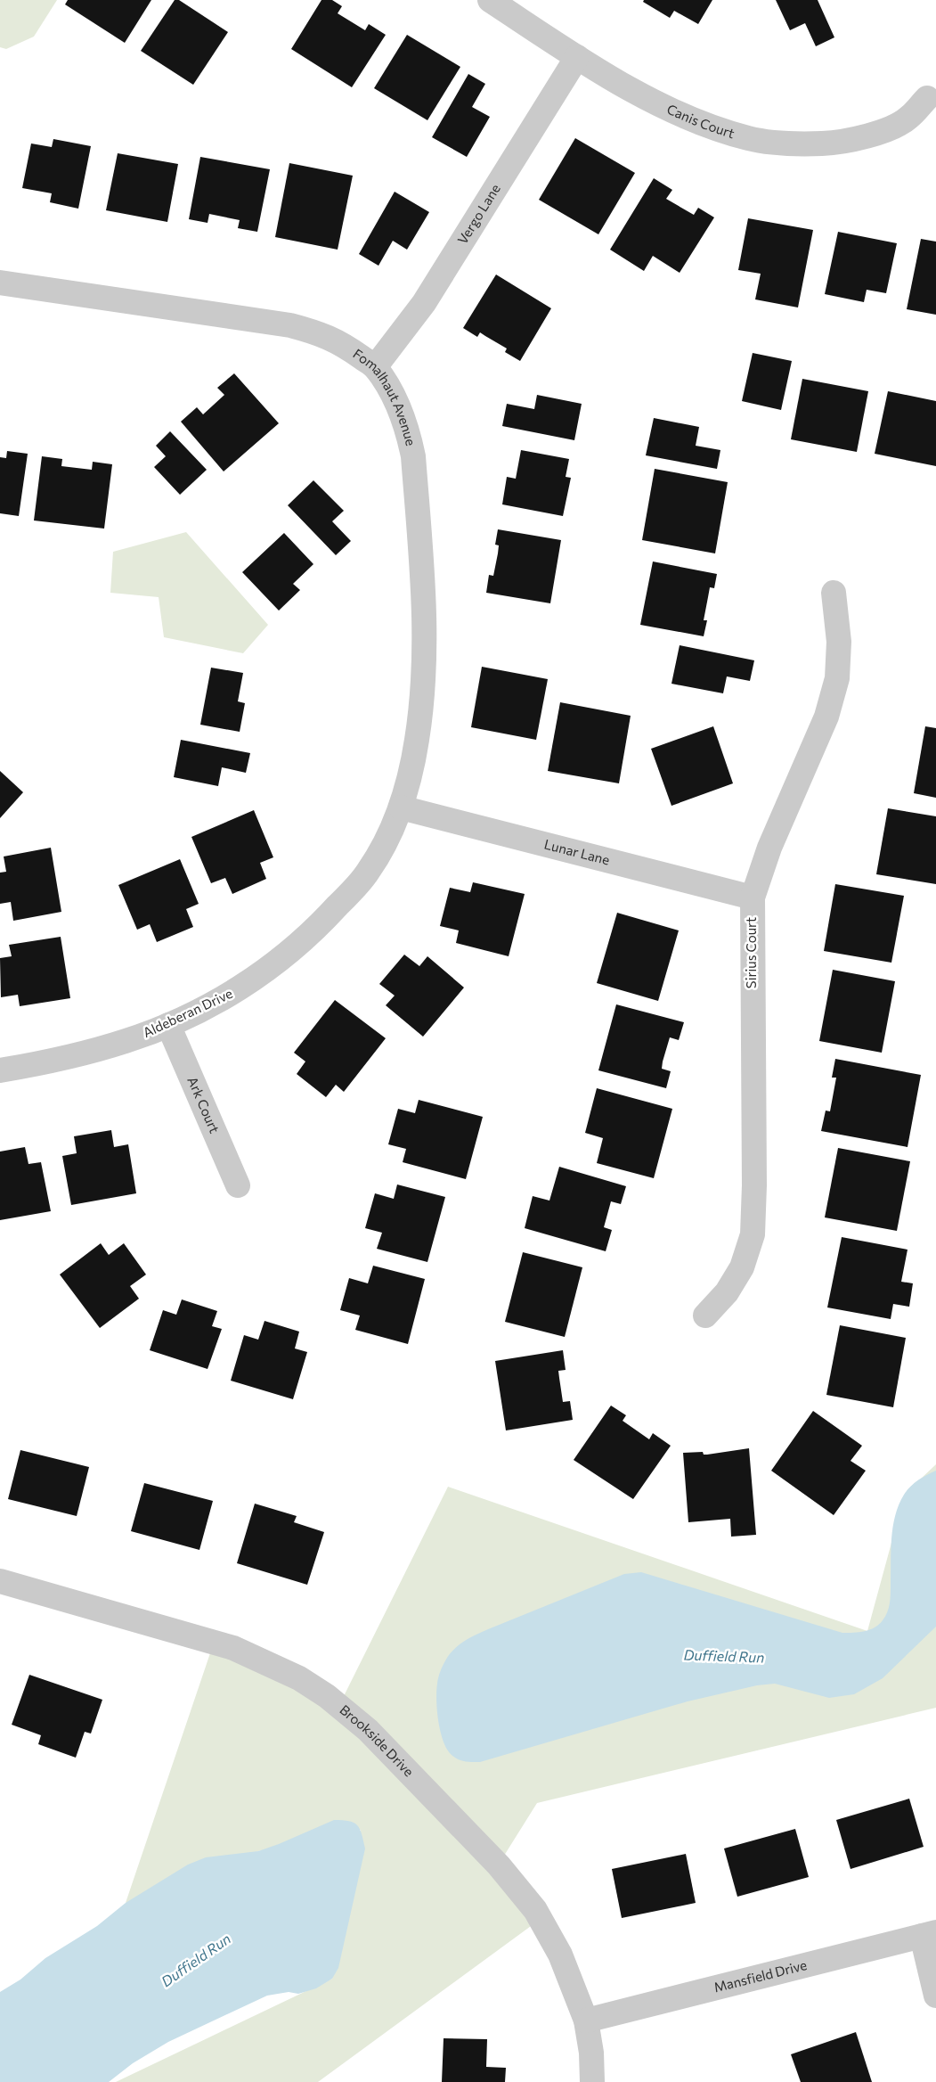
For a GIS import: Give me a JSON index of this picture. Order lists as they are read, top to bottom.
{
  "streets": {
    "street": [
      "Canis Court",
      "Vergo Lane",
      "Fomalhaut Avenue",
      "Lunar Lane",
      "Sirius Court",
      "Aldeberan Drive",
      "Ark Court",
      "Brookside Drive",
      "Mansfield Drive"
    ]
  },
  "crossings": [
    ["Canis Court", "Vergo Lane"],
    ["Vergo Lane", "Fomalhaut Avenue"],
    ["Fomalhaut Avenue", "Lunar Lane"],
    ["Fomalhaut Avenue", "Aldeberan Drive"],
    ["Lunar Lane", "Sirius Court"],
    ["Lunar Lane", "Aldeberan Drive"],
    ["Aldeberan Drive", "Ark Court"],
    ["Brookside Drive", "Mansfield Drive"]
  ],
  "water": ["Duffield Run"]
}
